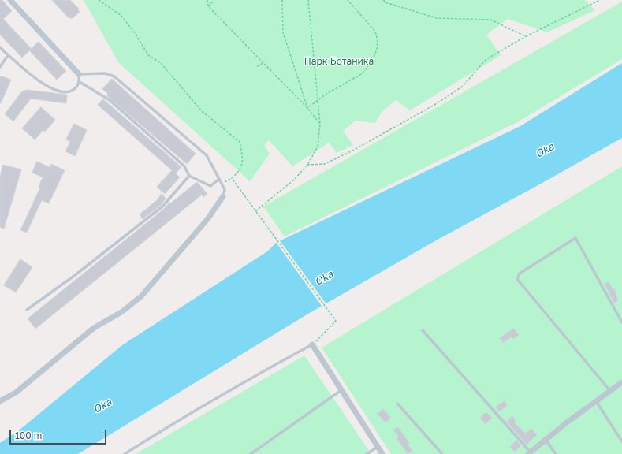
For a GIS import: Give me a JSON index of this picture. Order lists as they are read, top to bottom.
{
  "water": ["Oka"],
  "parks": ["Парк Ботаника"],
  "scale_bar": "100 m"
}
